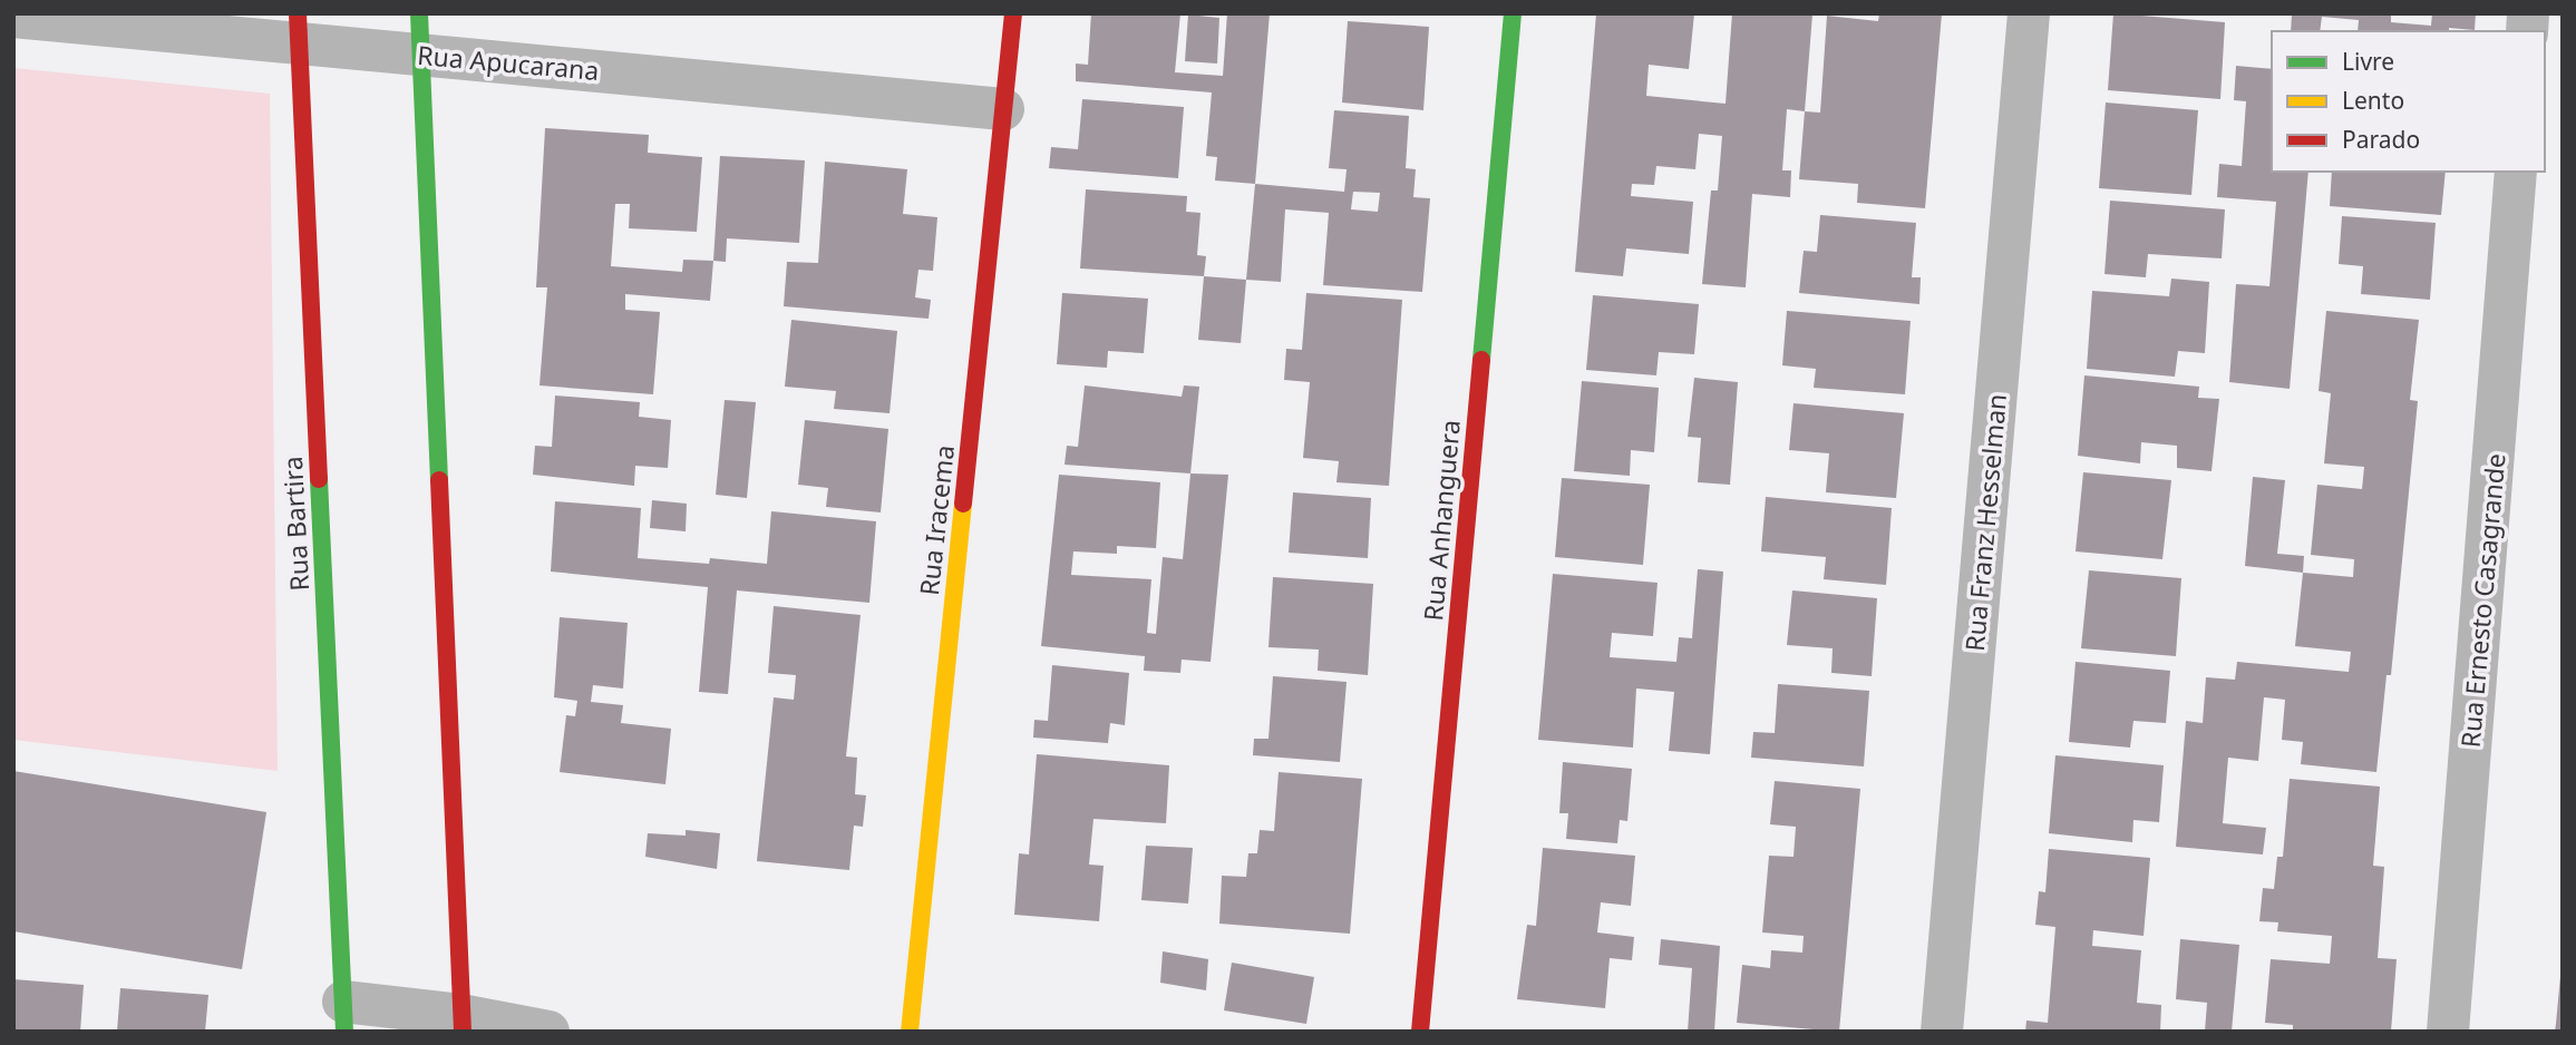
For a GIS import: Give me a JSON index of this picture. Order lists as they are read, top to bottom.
{
  "streets": {
    "street": [
      "Rua Apucarana",
      "Rua Iracema",
      "Rua Anhanguera",
      "Rua Franz Hesselman",
      "Rua Bartira",
      "Rua Ernesto Casagrande"
    ]
  },
  "crossings": [
    ["Rua Apucarana", "Rua Iracema"],
    ["Rua Apucarana", "Rua Bartira"]
  ],
  "legend": ["Livre", "Lento", "Parado"]
}
